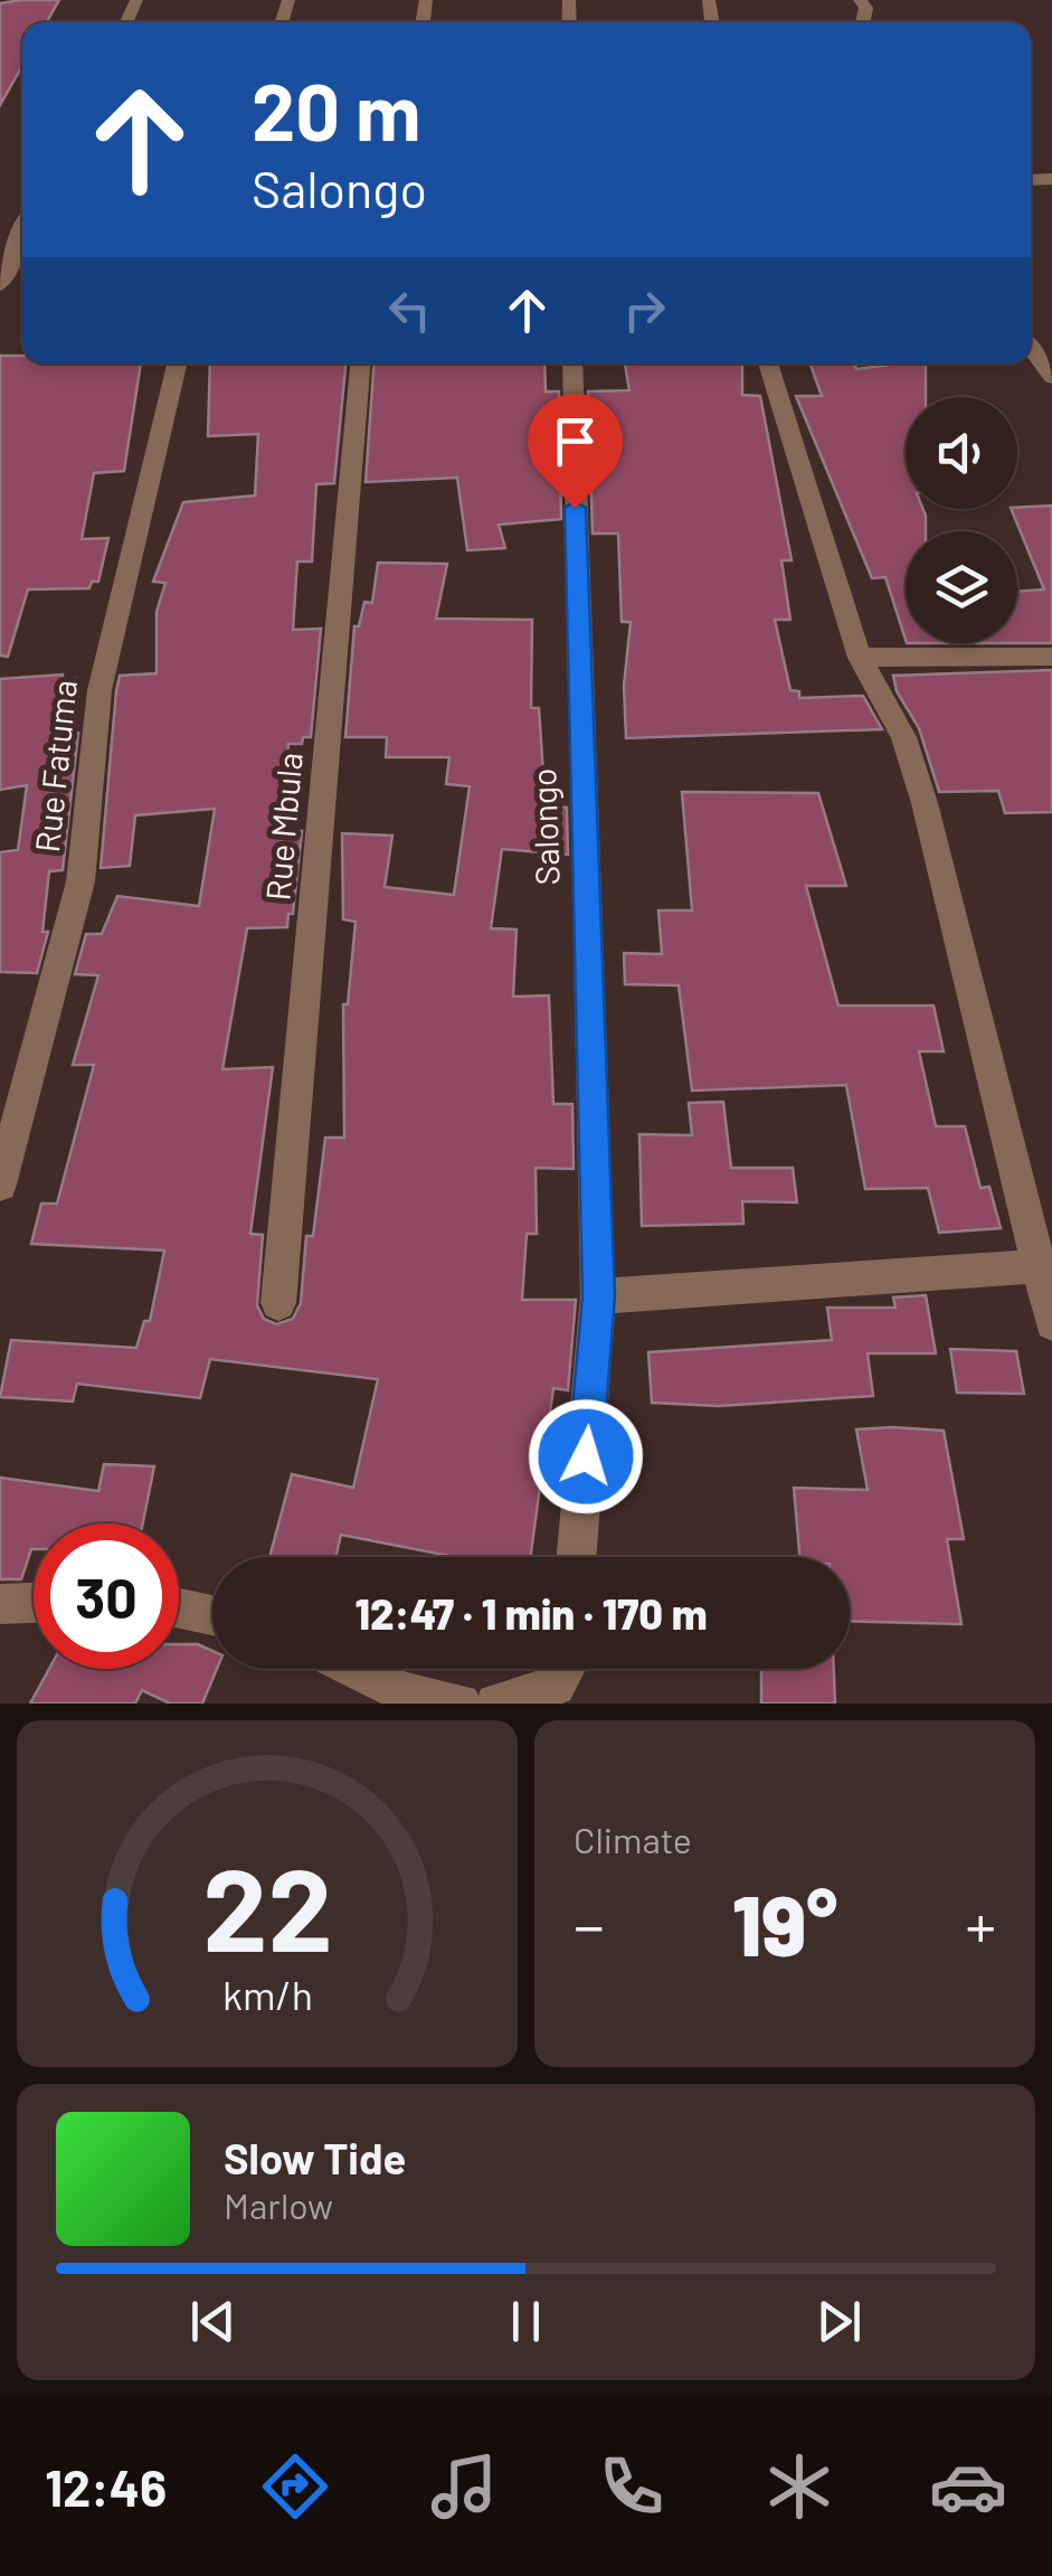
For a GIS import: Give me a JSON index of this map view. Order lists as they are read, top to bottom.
{
  "streets": {
    "street": ["Rue Fatuma", "Rue Mbula", "Salongo"]
  },
  "page": {
    "turn": ["20 m", "Salongo"],
    "limit": "30",
    "trip": "12:47 · 1 min · 170 m",
    "tile": "Climate",
    "heat": ["−", "19°", "+"],
    "song": ["Slow Tide", "Marlow"],
    "tabs": "12:46",
    "gauge": ["22", "km/h"]
  }
}
